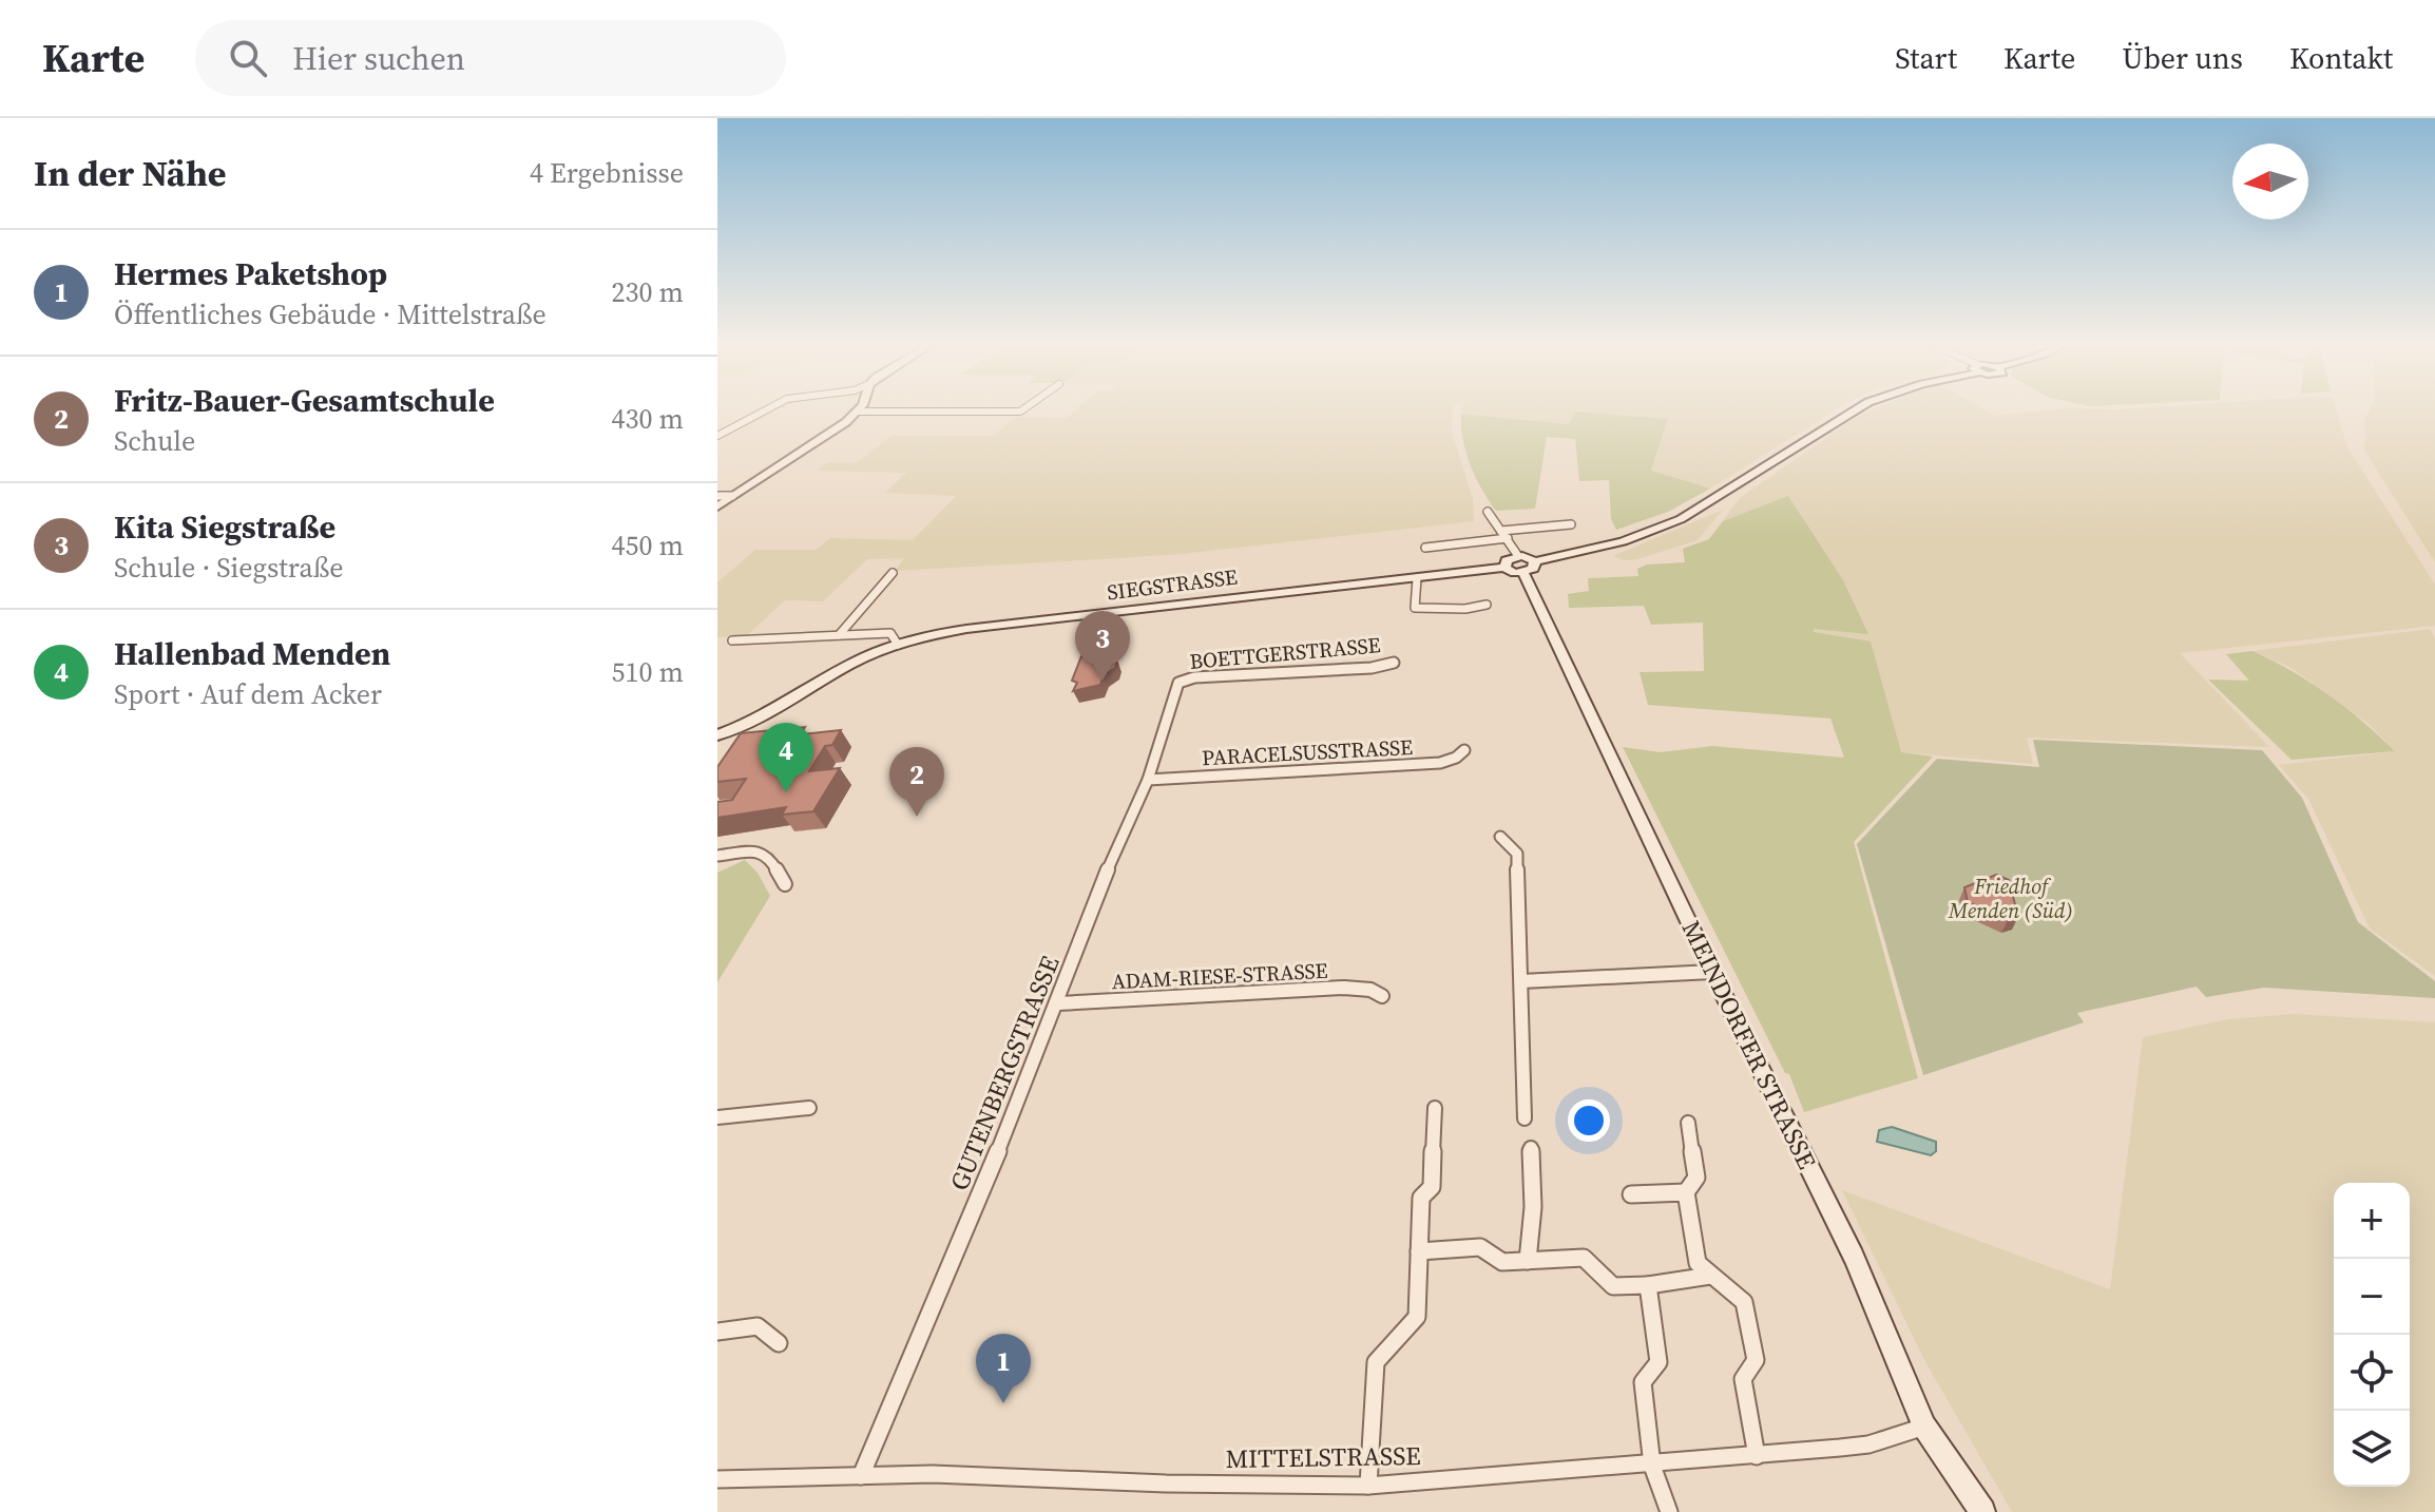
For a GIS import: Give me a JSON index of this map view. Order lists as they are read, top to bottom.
{
  "streets": {
    "main road": ["SIEGSTRASSE", "MEINDORFER STRASSE"],
    "street": [
      "BOETTGERSTRASSE",
      "PARACELSUSSTRASSE",
      "ADAM-RIESE-STRASSE",
      "GUTENBERGSTRASSE",
      "MITTELSTRASSE"
    ]
  },
  "crossings": [
    ["BOETTGERSTRASSE", "GUTENBERGSTRASSE"],
    ["PARACELSUSSTRASSE", "GUTENBERGSTRASSE"],
    ["ADAM-RIESE-STRASSE", "GUTENBERGSTRASSE"],
    ["MEINDORFER STRASSE", "MITTELSTRASSE"],
    ["GUTENBERGSTRASSE", "MITTELSTRASSE"]
  ],
  "parks": ["Friedhof Menden (Süd)"],
  "north": "left",
  "page": {
    "header": "Karte",
    "search": "Hier suchen",
    "nav": [
      "Start",
      "Karte",
      "Über uns",
      "Kontakt"
    ],
    "heading": ["In der Nähe", "4 Ergebnisse"],
    "list": [
      {
        "mark": "1",
        "name": "Hermes Paketshop",
        "note": "Öffentliches Gebäude · Mittelstraße",
        "value": "230 m"
      },
      {
        "mark": "2",
        "name": "Fritz-Bauer-Gesamtschule",
        "note": "Schule",
        "value": "430 m"
      },
      {
        "mark": "3",
        "name": "Kita Siegstraße",
        "note": "Schule · Siegstraße",
        "value": "450 m"
      },
      {
        "mark": "4",
        "name": "Hallenbad Menden",
        "note": "Sport · Auf dem Acker",
        "value": "510 m"
      }
    ],
    "pins": [
      "3",
      "4",
      "2",
      "1"
    ],
    "map_buttons": ["+", "−"]
  }
}
